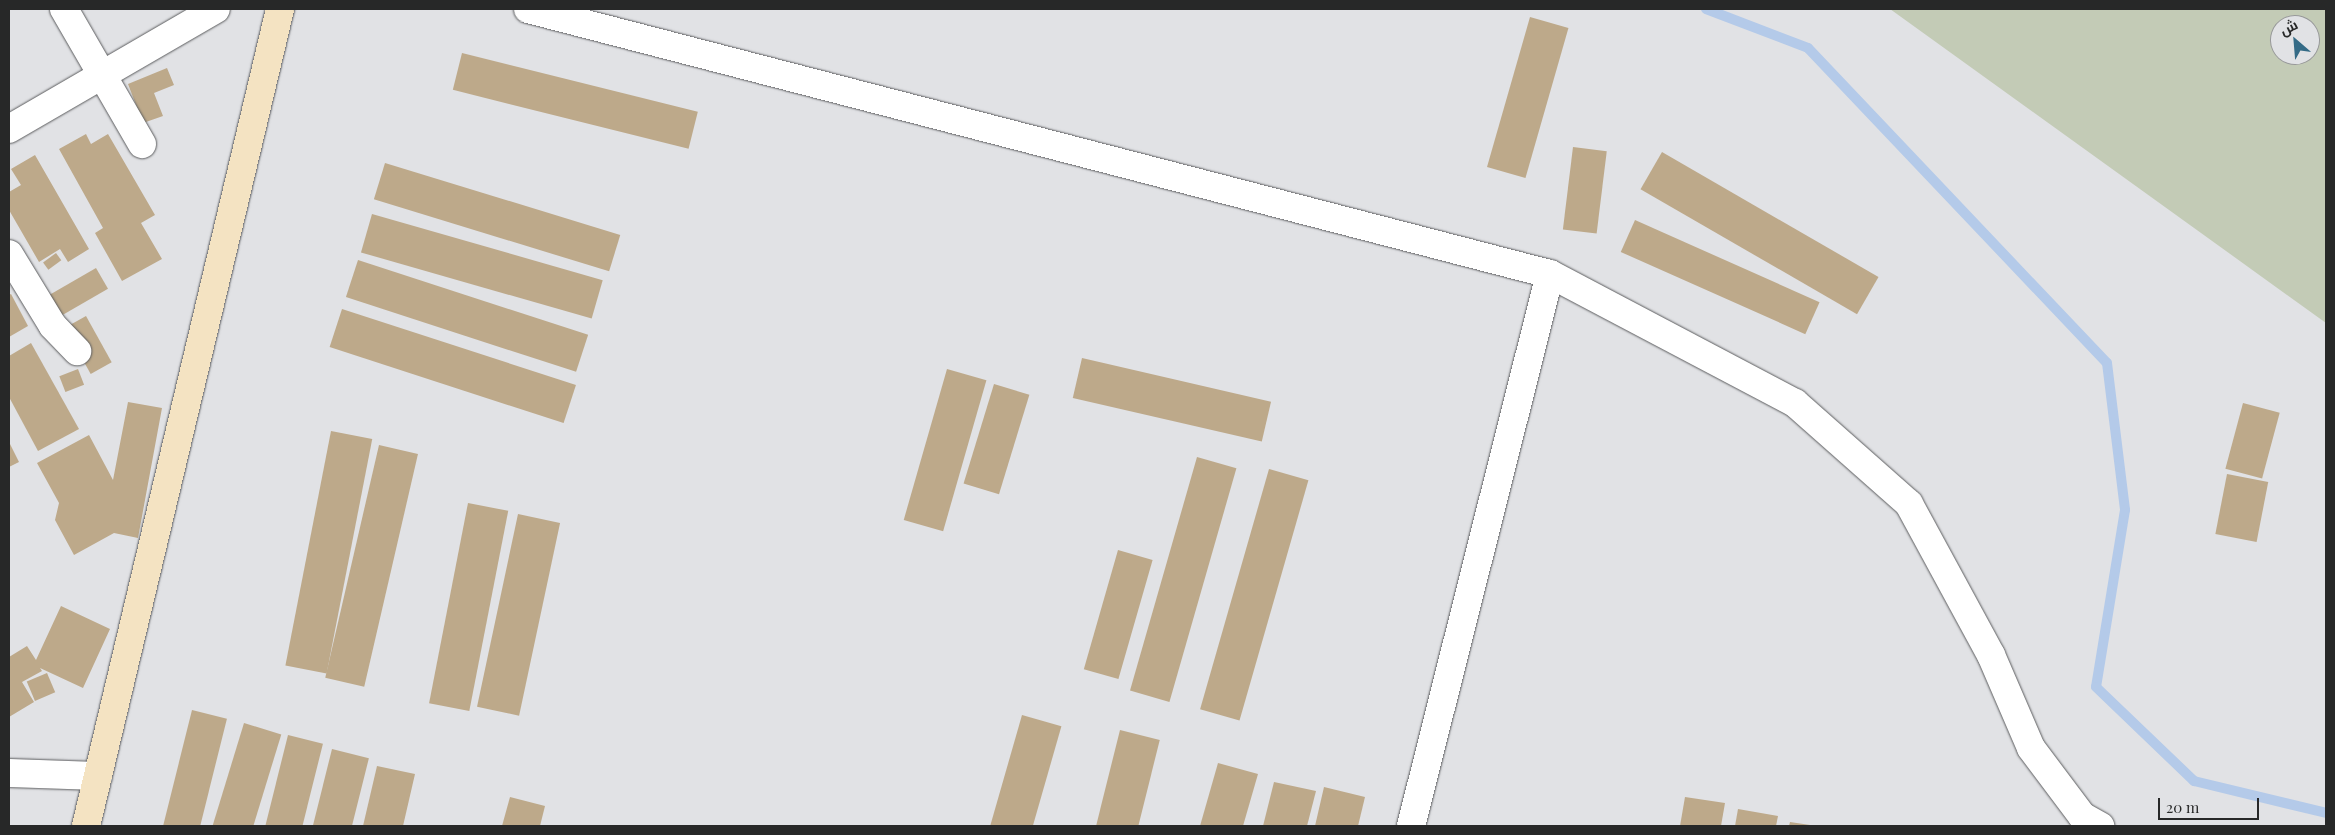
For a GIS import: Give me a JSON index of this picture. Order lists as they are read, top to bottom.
{
  "scale_bar": "20 m",
  "north": "top left"
}
